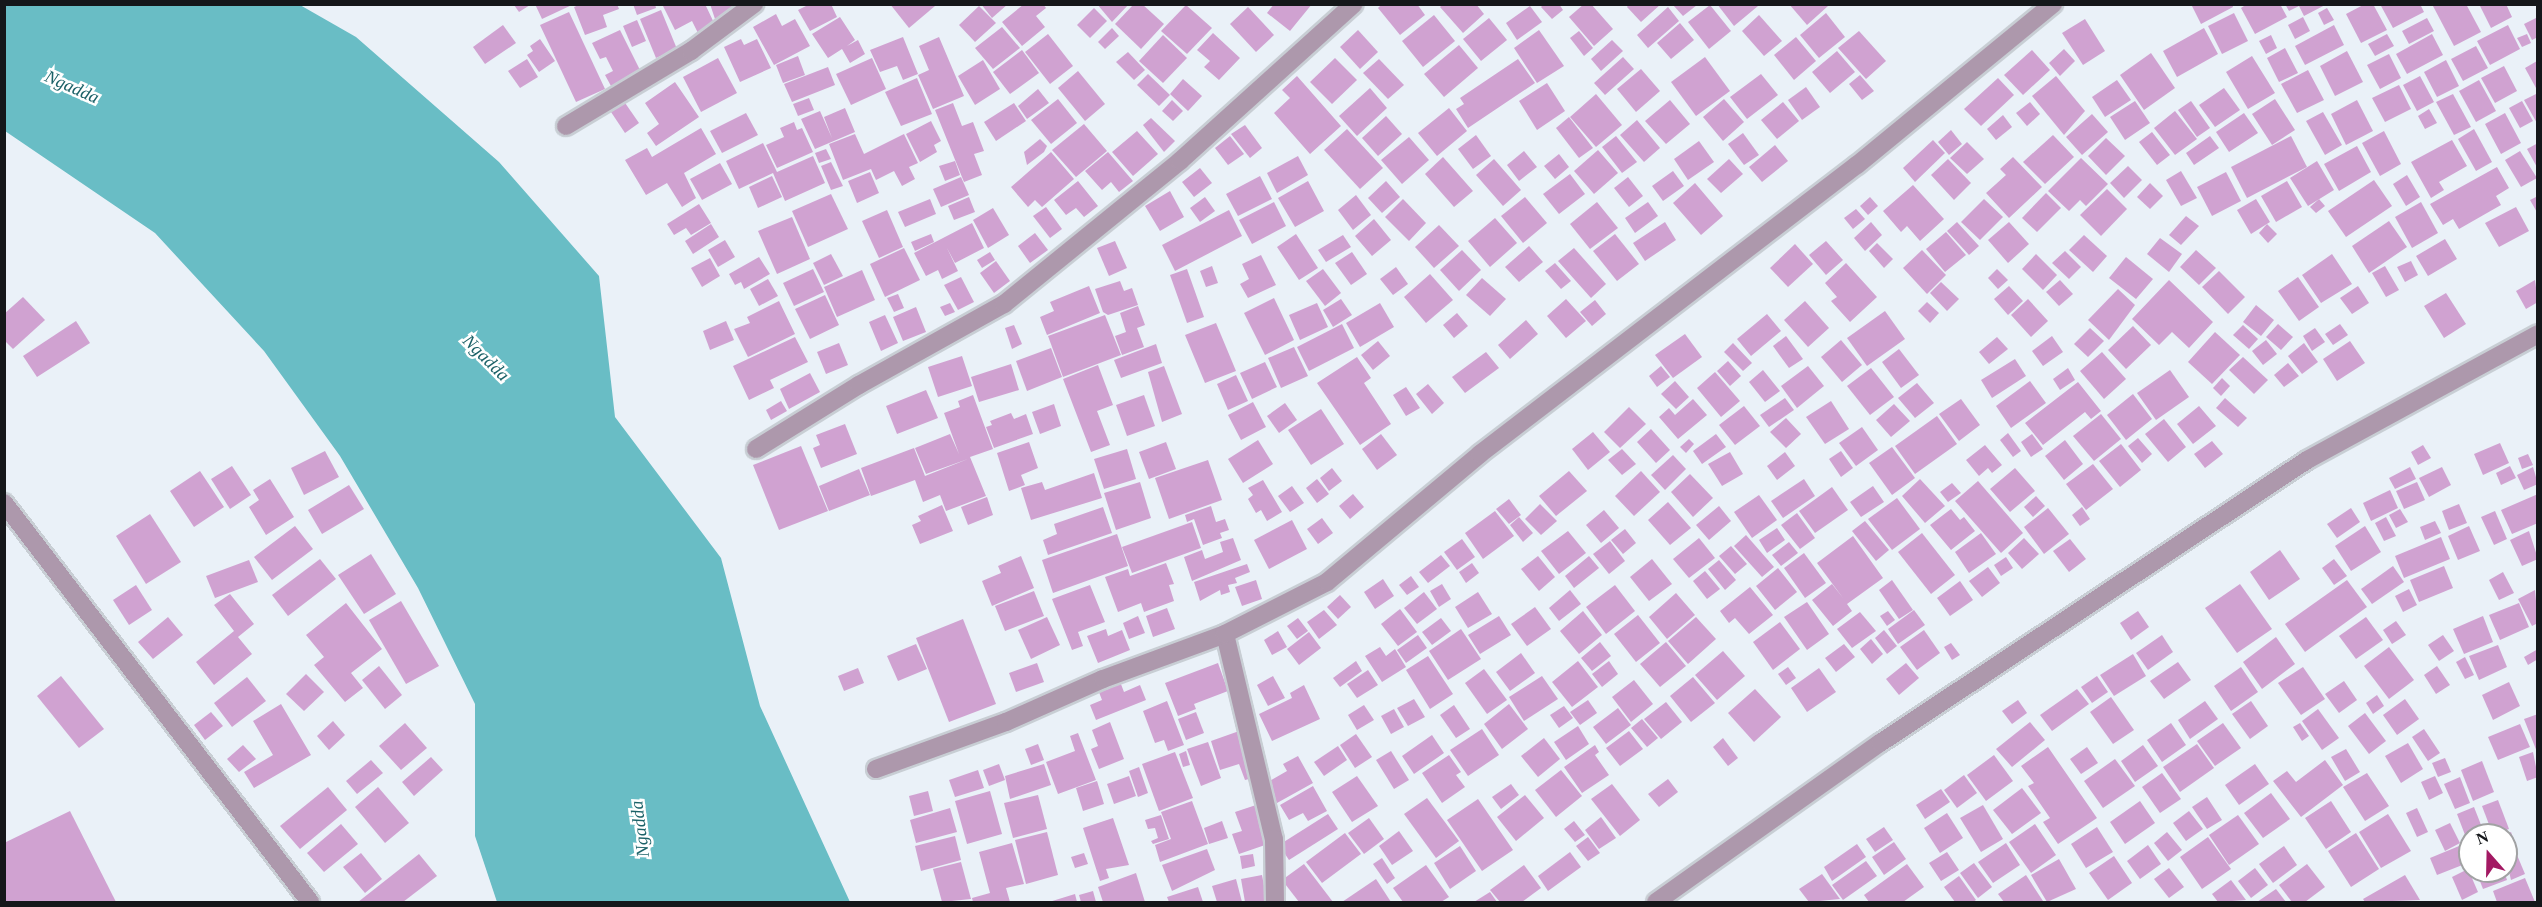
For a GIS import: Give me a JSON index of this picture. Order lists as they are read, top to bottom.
{
  "water": ["Ngadda"],
  "north": "top"
}
